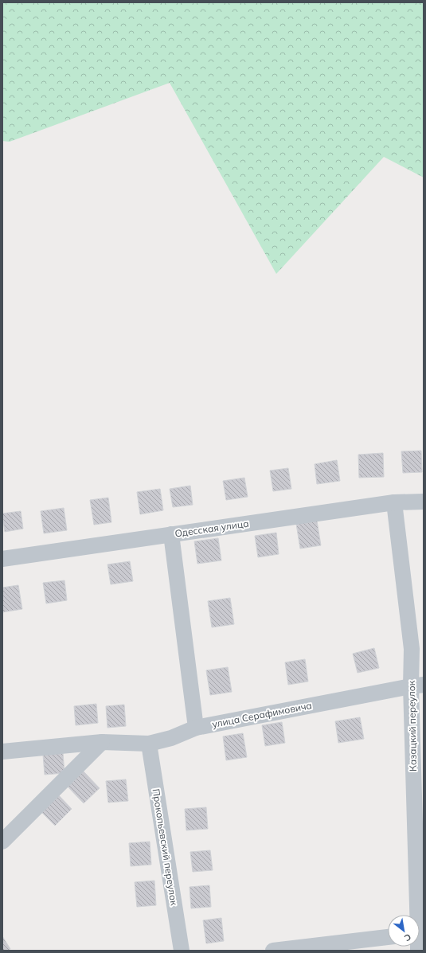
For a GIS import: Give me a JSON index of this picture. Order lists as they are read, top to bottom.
{
  "streets": {
    "street": [
      "Одесская улица",
      "улица Серафимовича",
      "Казацкий переулок",
      "Прокопьевский переулок"
    ]
  },
  "crossings": [
    ["Одесская улица", "Казацкий переулок"],
    ["улица Серафимовича", "Казацкий переулок"],
    ["улица Серафимовича", "Прокопьевский переулок"]
  ],
  "north": "bottom right"
}
